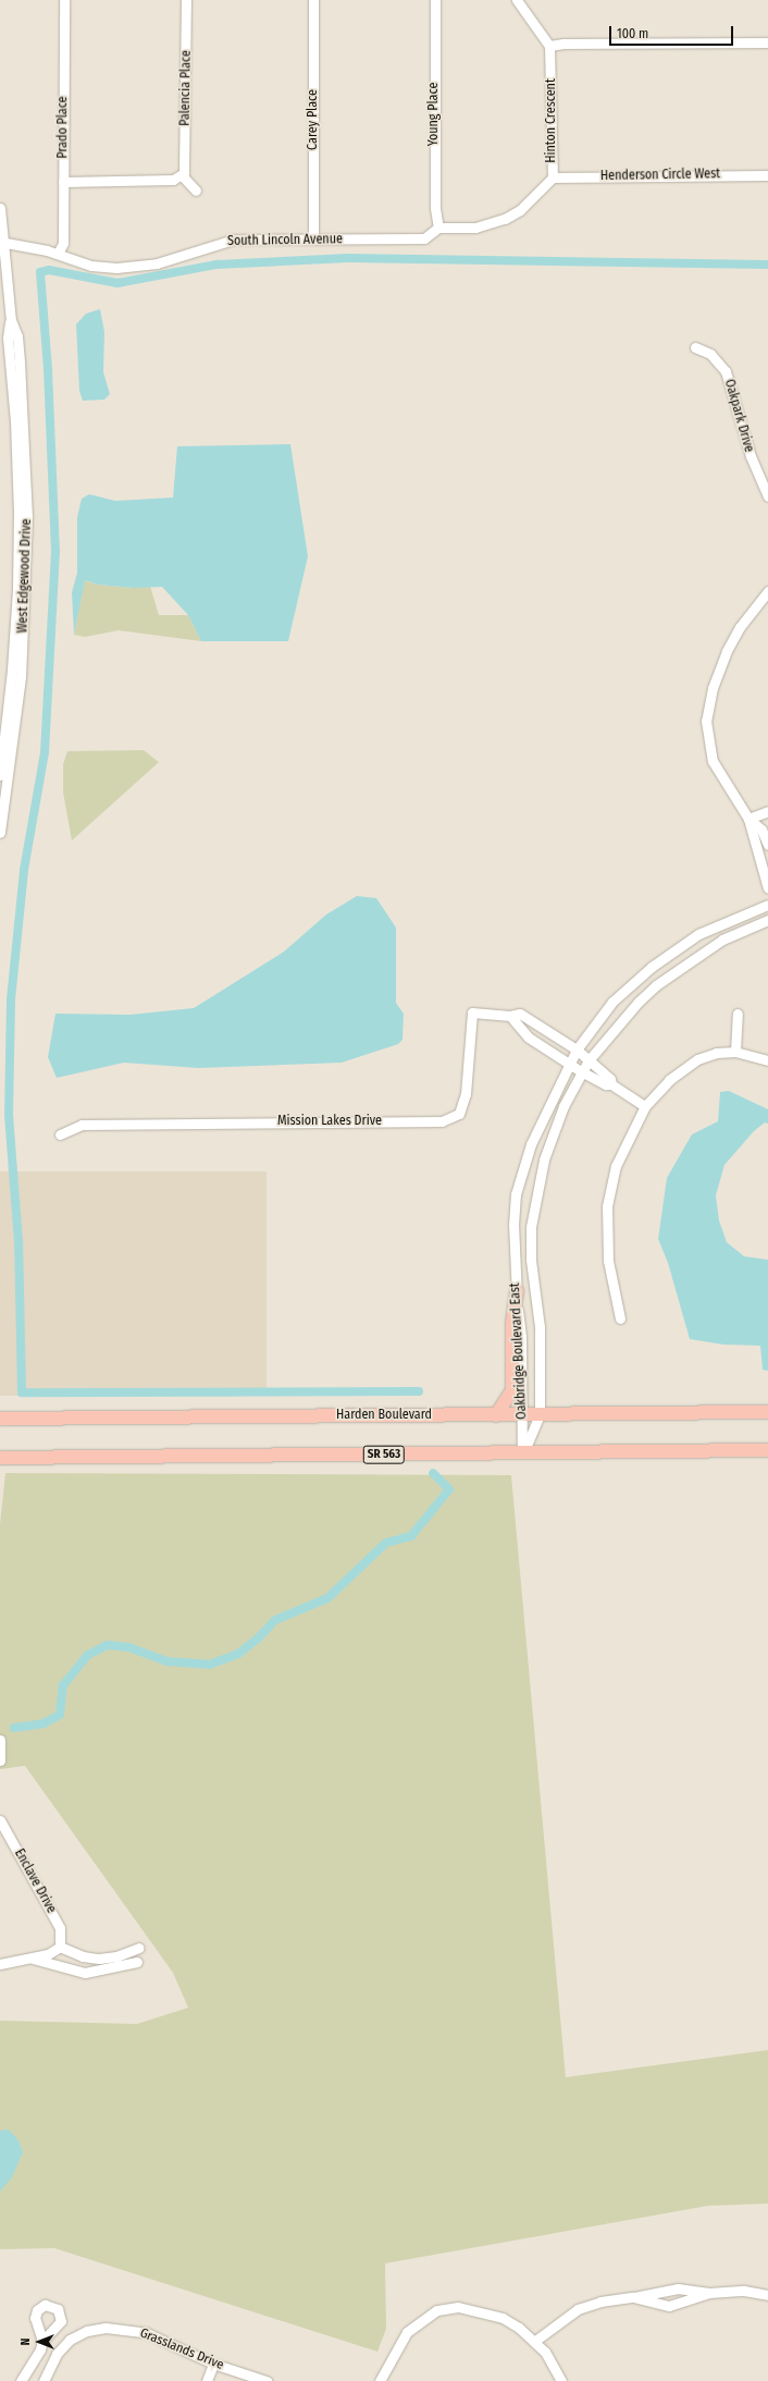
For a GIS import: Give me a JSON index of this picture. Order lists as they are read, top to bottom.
{
  "streets": {
    "main road": ["Harden Boulevard", "SR 563"],
    "street": [
      "Palencia Place",
      "Young Place",
      "Carey Place",
      "Hinton Crescent",
      "Prado Place",
      "Henderson Circle West",
      "South Lincoln Avenue",
      "Oakpark Drive",
      "West Edgewood Drive",
      "Mission Lakes Drive",
      "Oakbridge Boulevard East",
      "Enclave Drive",
      "Grasslands Drive"
    ]
  },
  "crossings": [
    ["Young Place", "South Lincoln Avenue"],
    ["Carey Place", "South Lincoln Avenue"],
    ["Hinton Crescent", "Henderson Circle West"],
    ["Hinton Crescent", "South Lincoln Avenue"],
    ["Prado Place", "South Lincoln Avenue"],
    ["South Lincoln Avenue", "West Edgewood Drive"],
    ["Mission Lakes Drive", "Oakbridge Boulevard East"],
    ["Oakbridge Boulevard East", "Harden Boulevard"],
    ["Oakbridge Boulevard East", "SR 563"]
  ],
  "scale_bar": "100 m",
  "north": "left"
}
